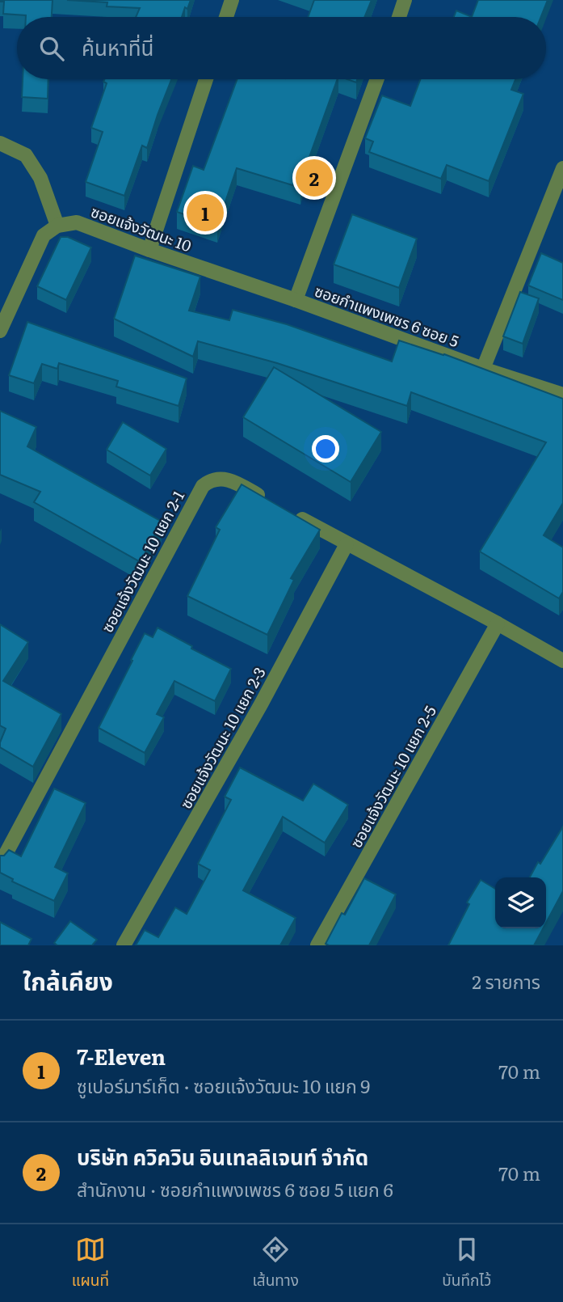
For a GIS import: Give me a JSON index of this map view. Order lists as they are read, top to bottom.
{
  "streets": {
    "street": [
      "ซอยแจ้งวัฒนะ 10",
      "ซอยกำแพงเพชร 6 ซอย 5",
      "ซอยแจ้งวัฒนะ 10 แยก 2-1",
      "ซอยแจ้งวัฒนะ 10 แยก 2-3",
      "ซอยแจ้งวัฒนะ 10 แยก 2-5"
    ]
  },
  "crossings": [
    ["ซอยแจ้งวัฒนะ 10", "ซอยกำแพงเพชร 6 ซอย 5"]
  ],
  "page": {
    "search": "ค้นหาที่นี่",
    "pins": ["2", "1"],
    "heading": ["ใกล้เคียง", "2 รายการ"],
    "list": [
      {
        "mark": "1",
        "name": "7-Eleven",
        "note": "ซูเปอร์มาร์เก็ต · ซอยแจ้งวัฒนะ 10 แยก 9",
        "value": "70 m"
      },
      {
        "mark": "2",
        "name": "บริษัท ควิควิน อินเทลลิเจนท์ จำกัด",
        "note": "สำนักงาน · ซอยกำแพงเพชร 6 ซอย 5 แยก 6",
        "value": "70 m"
      }
    ],
    "nav": ["แผนที่", "เส้นทาง", "บันทึกไว้"]
  }
}
